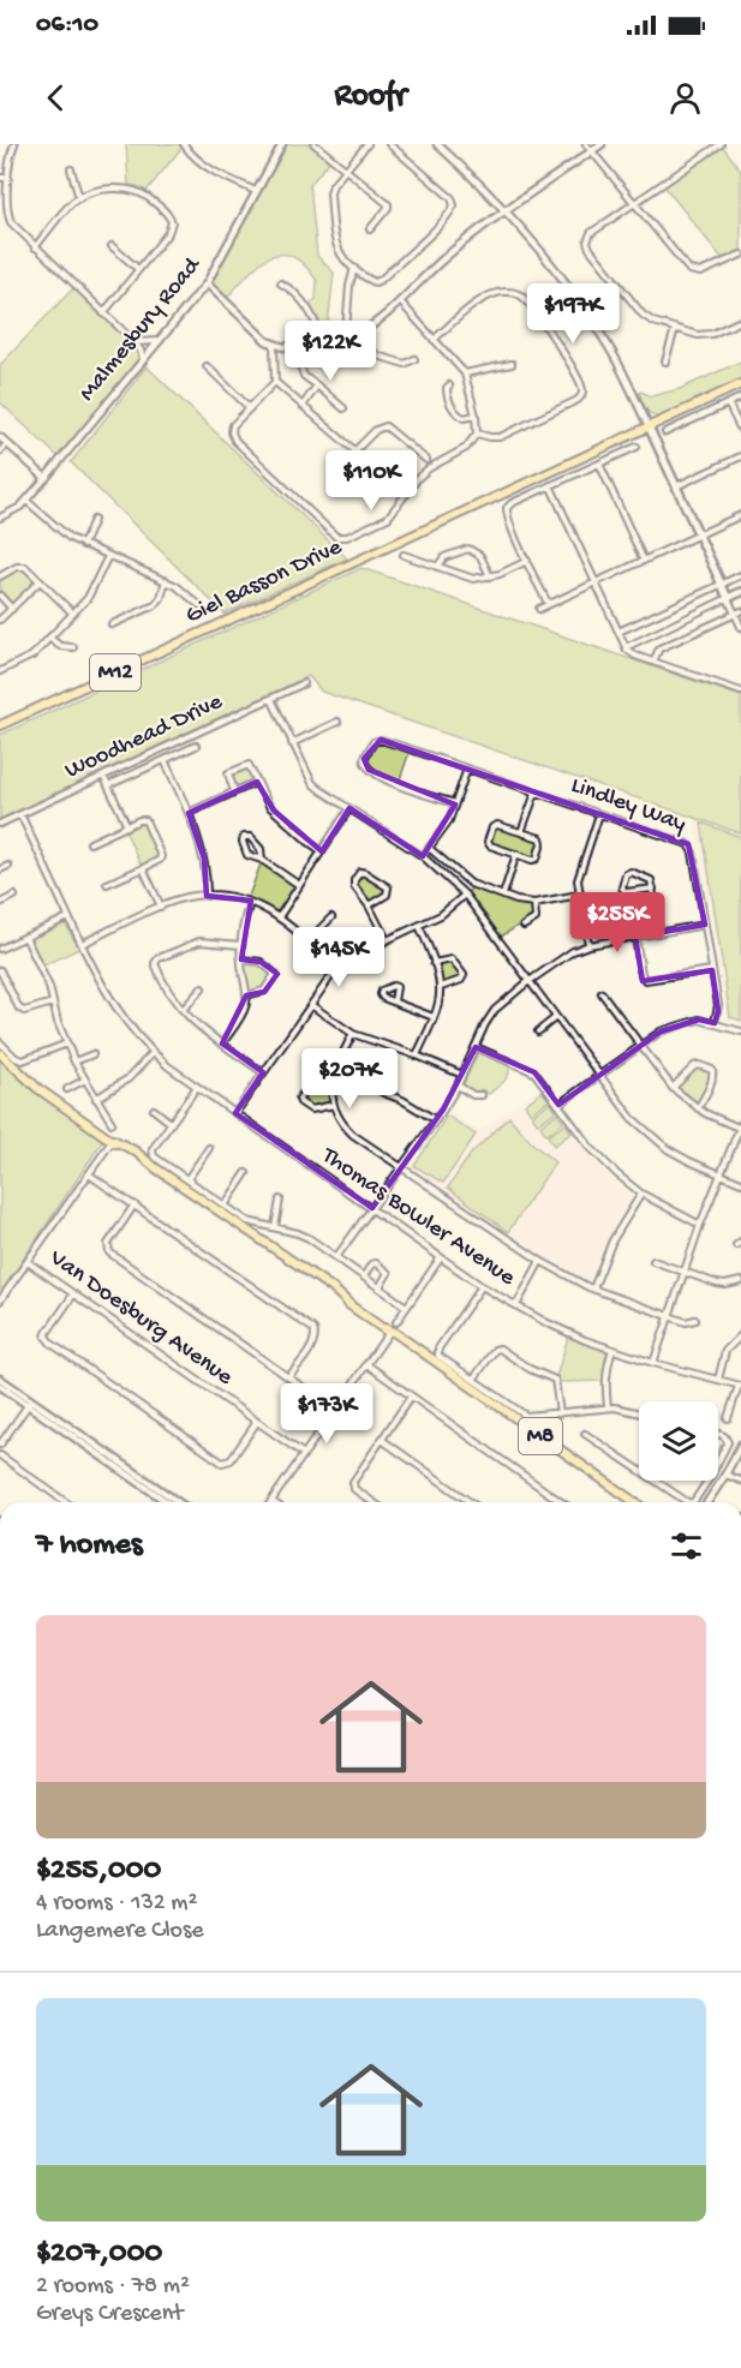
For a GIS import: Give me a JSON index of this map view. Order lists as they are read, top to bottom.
{
  "streets": {
    "main road": ["Giel Basson Drive", "M12", "M8"],
    "street": [
      "Malmesbury Road",
      "Woodhead Drive",
      "Lindley Way",
      "Thomas Bowler Avenue",
      "Van Doesburg Avenue"
    ]
  },
  "crossings": [
    ["Woodhead Drive", "Thomas Bowler Avenue"]
  ],
  "page": {
    "status": "06:10",
    "header": "Roofr",
    "price": [
      "$197K",
      "$122K",
      "$110K",
      "$255K",
      "$145K",
      "$207K",
      "$173K"
    ],
    "heading": "7 homes",
    "list": [
      {
        "name": "$255,000",
        "note": "4 rooms · 132 m² · Langemere Close"
      },
      {
        "name": "$207,000",
        "note": "2 rooms · 78 m² · Greys Crescent"
      }
    ]
  }
}
